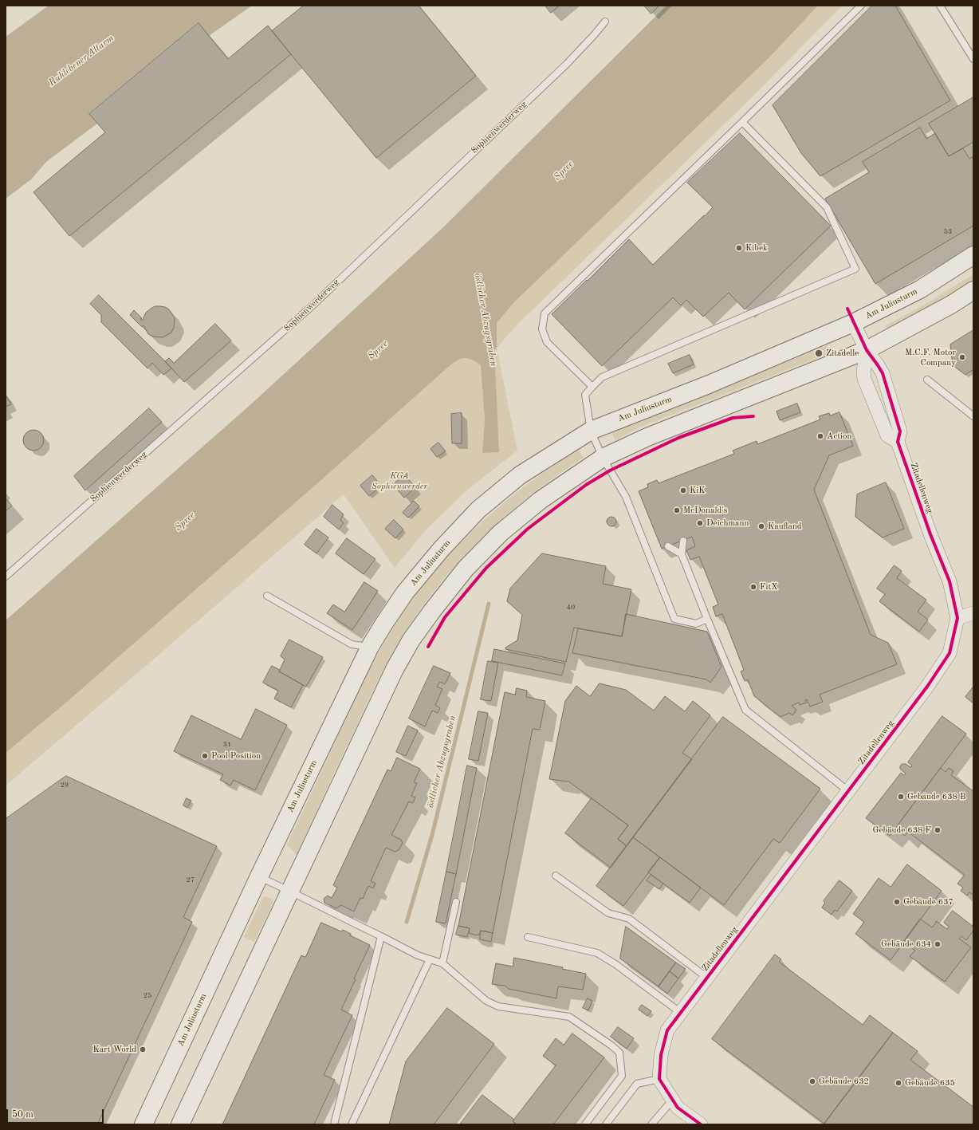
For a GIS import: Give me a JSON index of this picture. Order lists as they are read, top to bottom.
{
  "streets": {
    "main road": ["Am Juliusturm"],
    "street": ["Zitadellenweg"],
    "lane": ["Sophienwerderweg"]
  },
  "crossings": [
    ["Am Juliusturm", "Zitadellenweg"]
  ],
  "water": ["Ruhlebener Altarm", "Spree", "östlicher Abzugsgraben"],
  "parks": ["KGA Sophienwerder"],
  "places": [
    "Kibek",
    "Zitadelle",
    "M.C.F. Motor Company",
    "Action",
    "KiK",
    "McDonald's",
    "Deichmann",
    "Kaufland",
    "FitX",
    "Pool Position",
    "Gebäude 638 B",
    "Gebäude 638 F",
    "Gebäude 637",
    "Gebäude 634",
    "Kart World",
    "Gebäude 632",
    "Gebäude 635"
  ],
  "house_numbers": [
    "53",
    "40",
    "31",
    "29",
    "27",
    "25"
  ],
  "scale_bar": "50 m"
}
